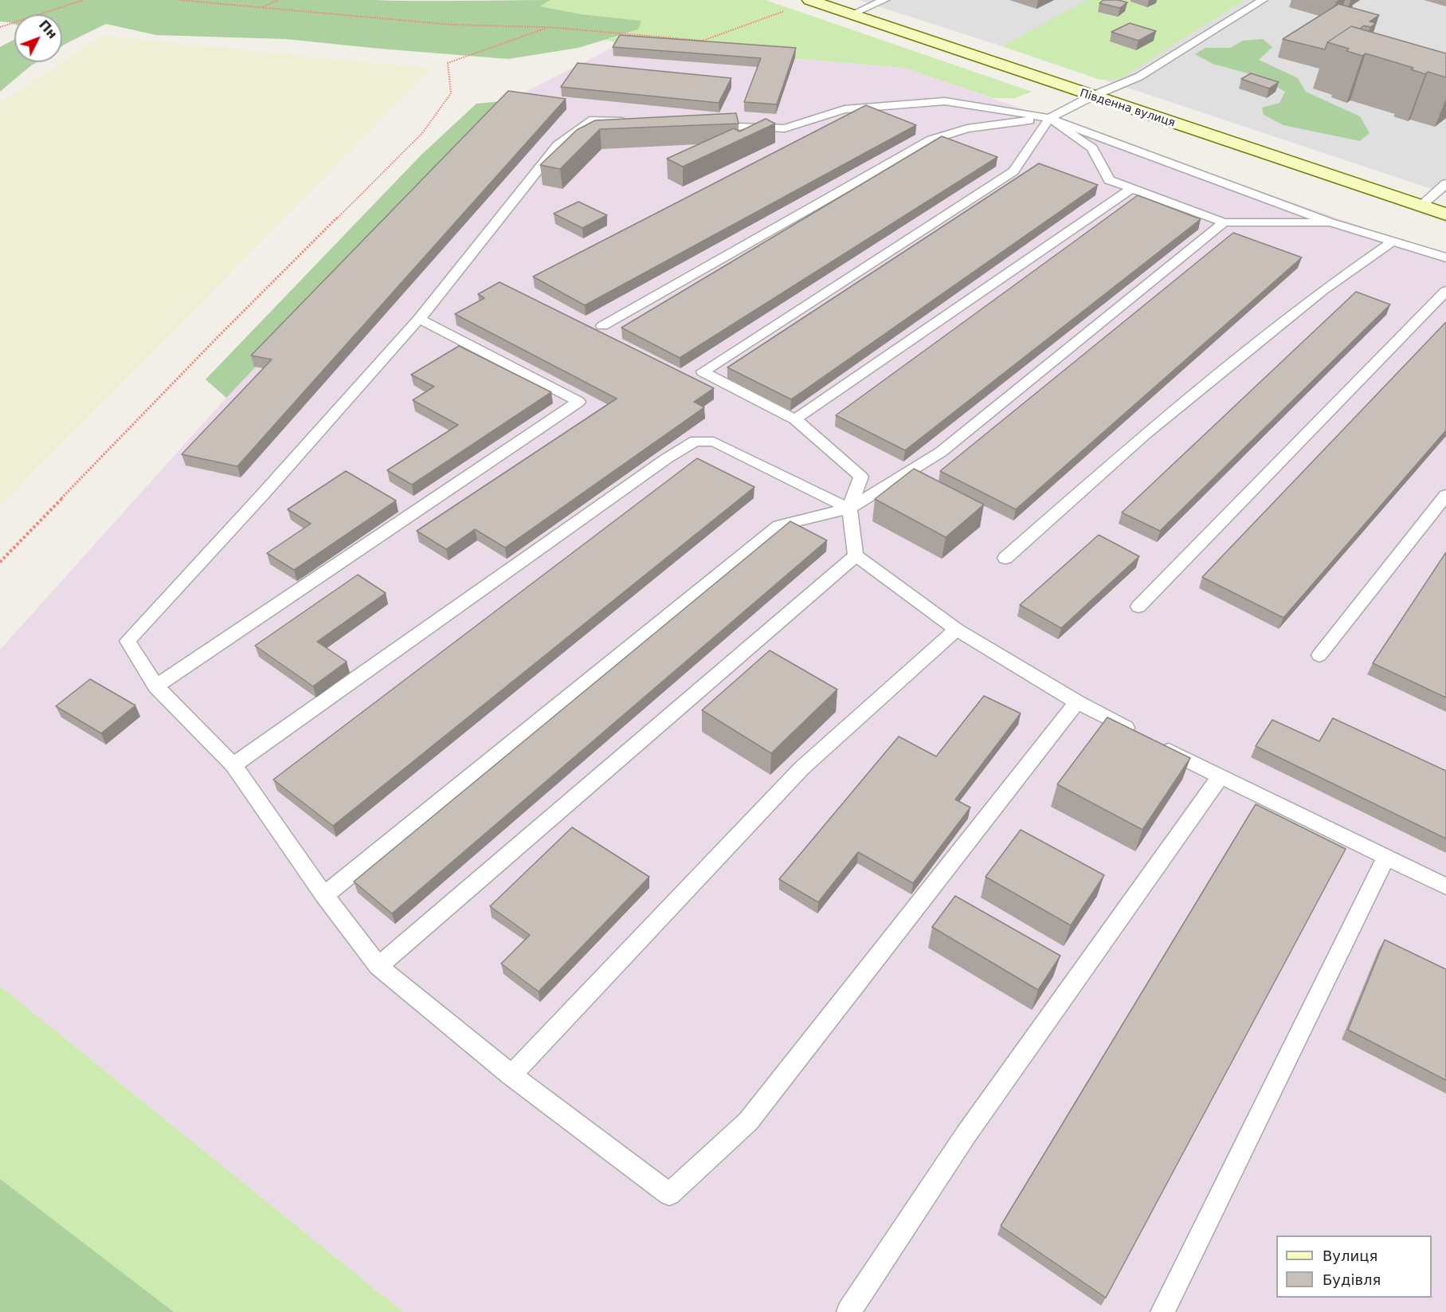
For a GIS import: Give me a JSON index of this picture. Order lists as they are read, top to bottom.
{
  "streets": {
    "street": ["Південна вулиця"]
  },
  "legend": ["Вулиця", "Будівля"],
  "north": "top right"
}
